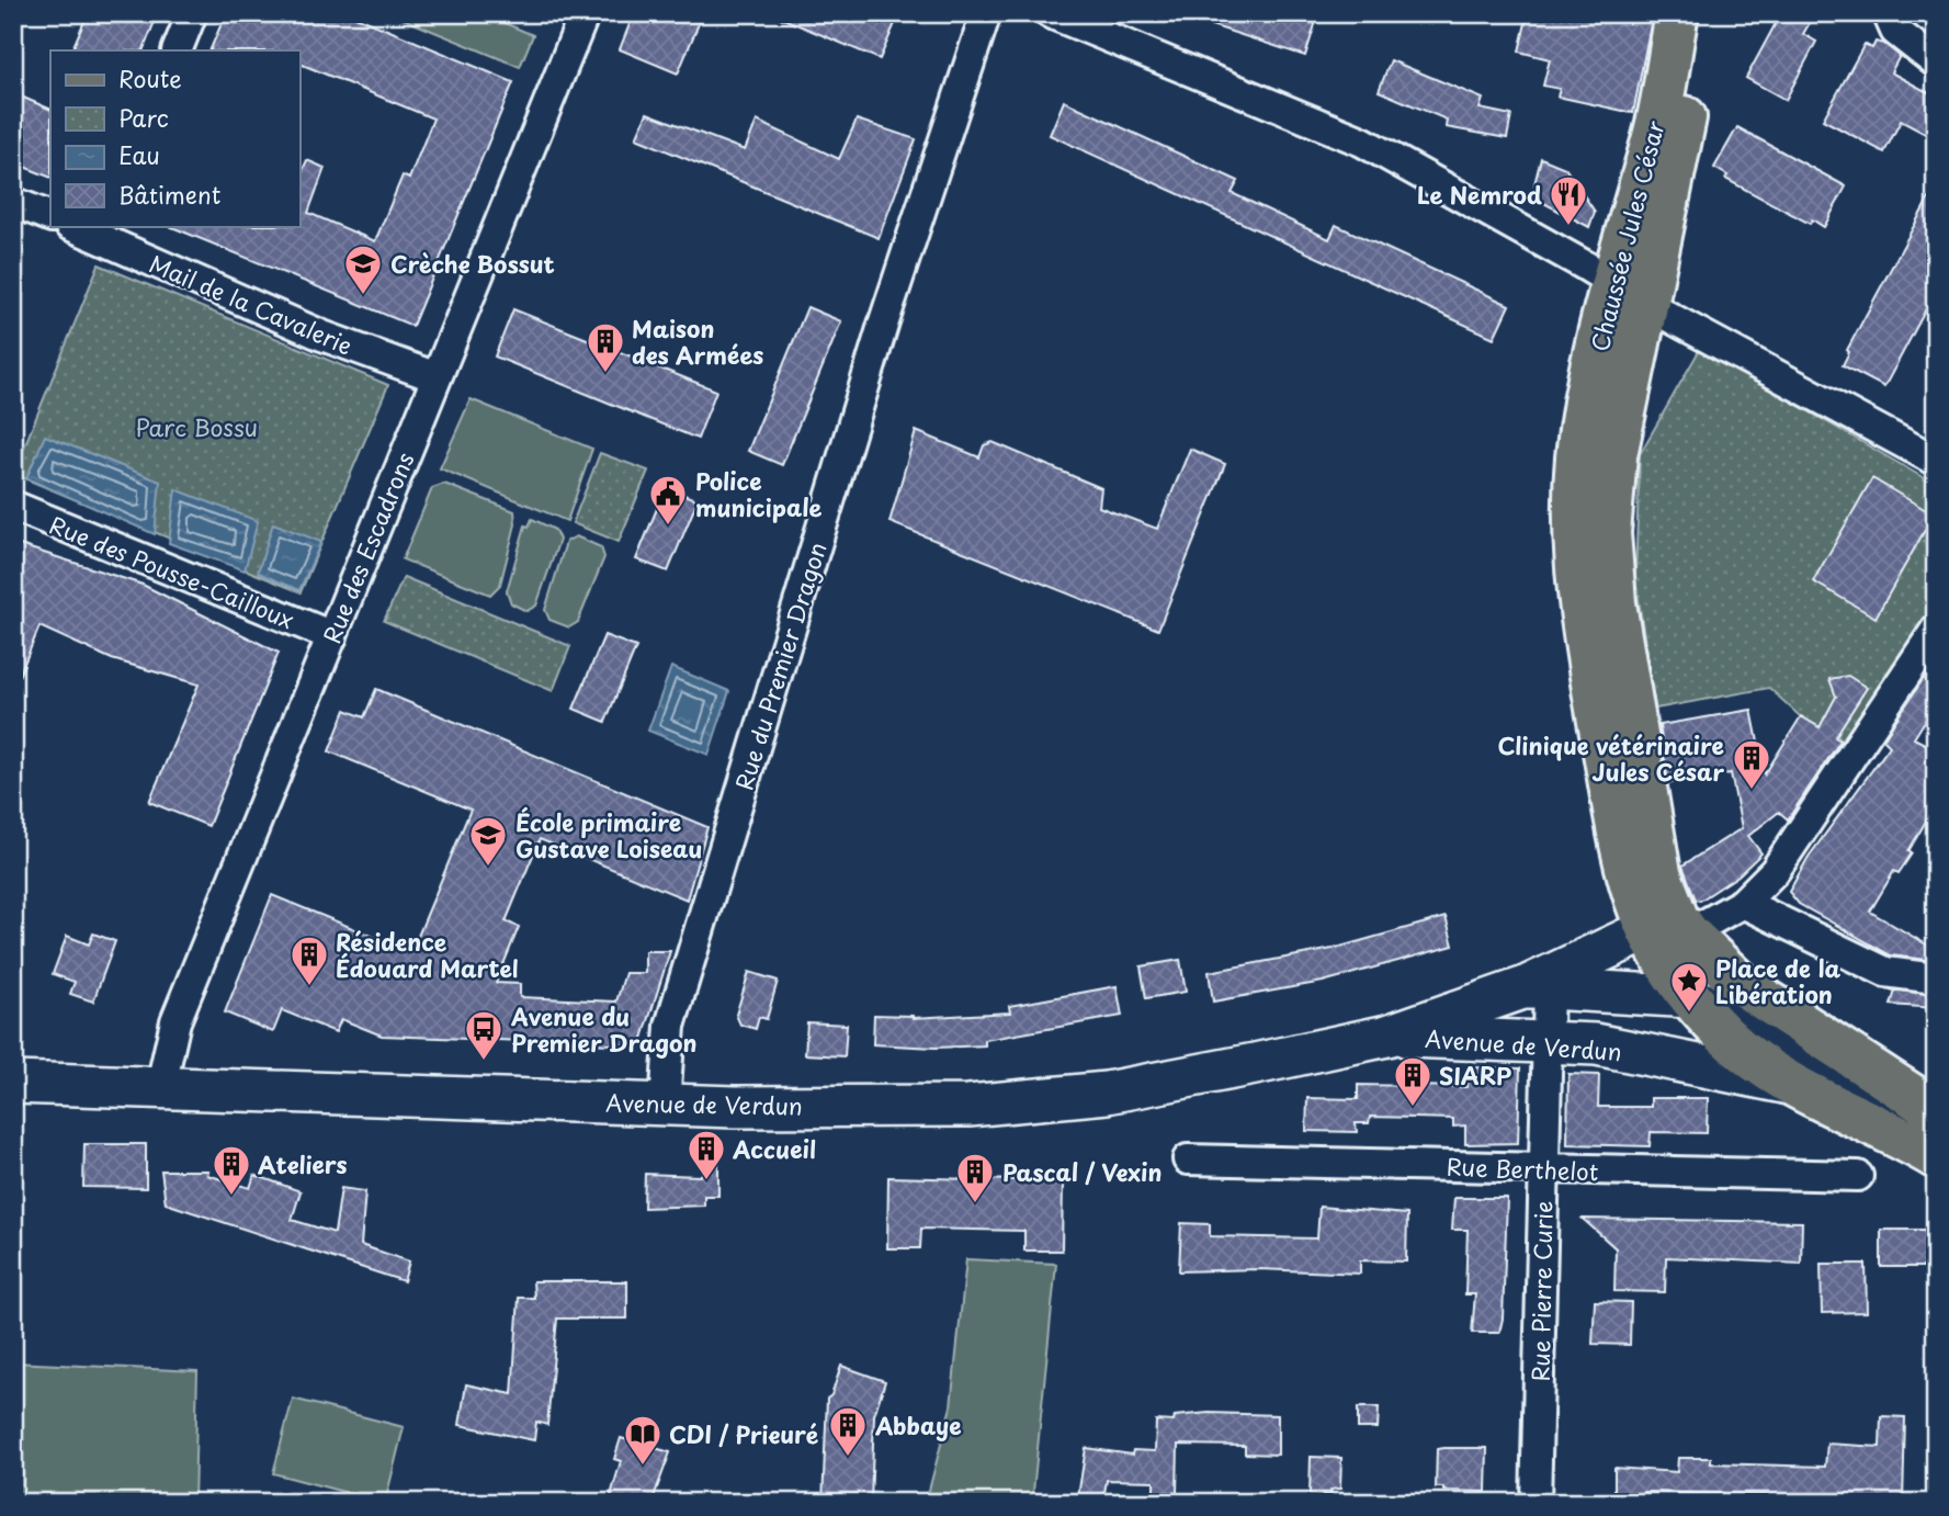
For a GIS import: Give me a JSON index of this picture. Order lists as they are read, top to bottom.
{
  "streets": {
    "main road": ["Chaussée Jules César", "Avenue de Verdun"],
    "street": [
      "Mail de la Cavalerie",
      "Rue des Escadrons",
      "Rue des Pousse-Cailloux",
      "Rue du Premier Dragon",
      "Rue Berthelot",
      "Rue Pierre Curie"
    ]
  },
  "crossings": [
    ["Chaussée Jules César", "Avenue de Verdun"],
    ["Mail de la Cavalerie", "Rue des Escadrons"],
    ["Rue des Escadrons", "Rue des Pousse-Cailloux"],
    ["Rue des Escadrons", "Avenue de Verdun"],
    ["Rue du Premier Dragon", "Avenue de Verdun"],
    ["Avenue de Verdun", "Rue Pierre Curie"],
    ["Rue Berthelot", "Rue Pierre Curie"]
  ],
  "parks": ["Parc Bossu"],
  "places": {
    "restaurant": ["Le Nemrod"],
    "school or university": ["Crèche Bossut", "École primaire Gustave Loiseau"],
    "building": [
      "Maison des Armées",
      "Clinique vétérinaire Jules César",
      "Résidence Édouard Martel",
      "SIARP",
      "Accueil",
      "Ateliers",
      "Pascal / Vexin",
      "Abbaye"
    ],
    "public building": ["Police municipale"],
    "place": ["Place de la Libération"],
    "bus stop": ["Avenue du Premier Dragon"],
    "library": ["CDI / Prieuré"]
  },
  "legend": [
    "Route",
    "Parc",
    "Eau",
    "Bâtiment"
  ]
}
